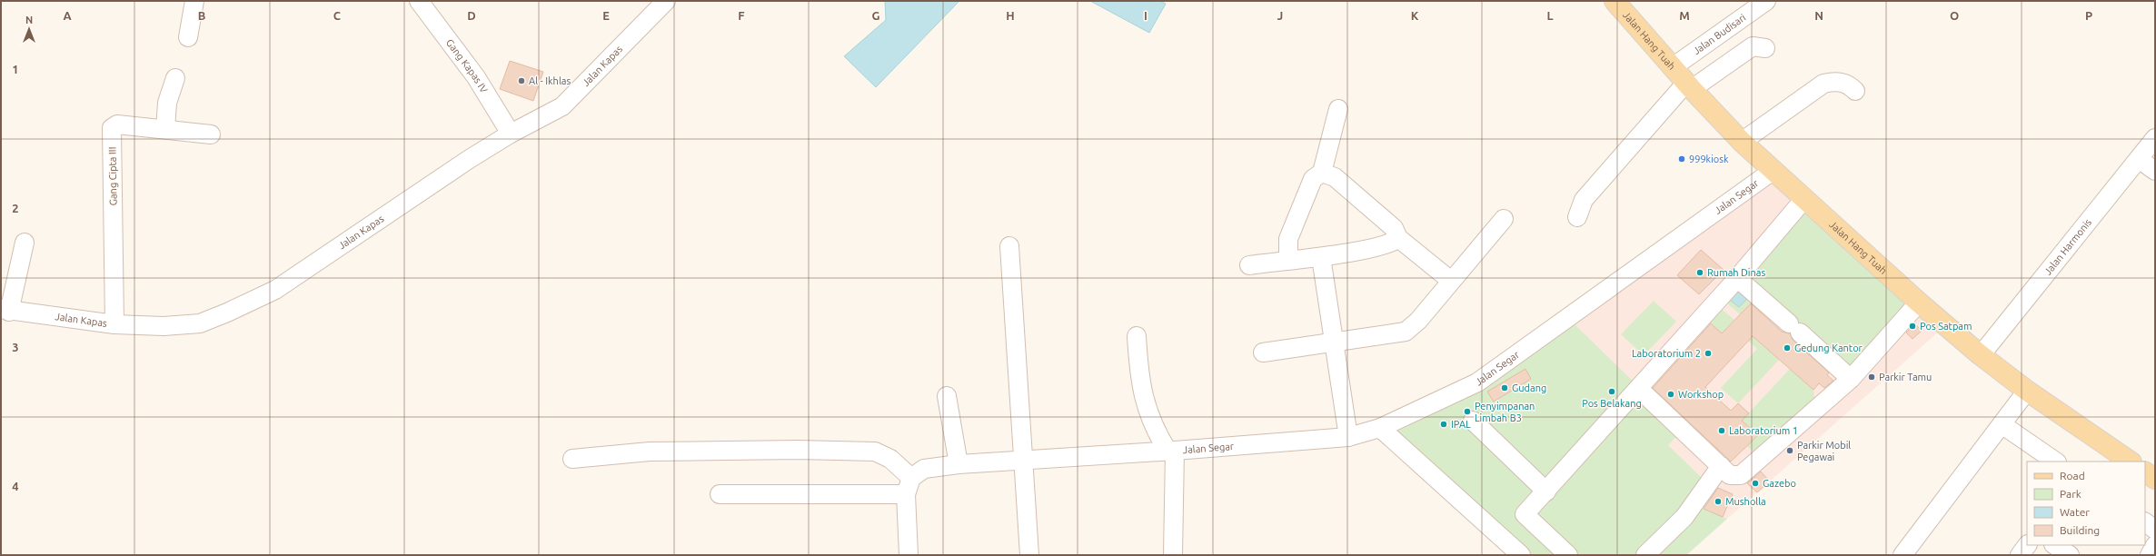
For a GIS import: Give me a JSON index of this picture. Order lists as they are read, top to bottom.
{
  "streets": {
    "main road": ["Jalan Hang Tuah"],
    "street": [
      "Jalan Budisari",
      "Gang Kapas IV",
      "Jalan Kapas",
      "Gang Cipta III",
      "Jalan Segar",
      "Jalan Harmonis"
    ]
  },
  "crossings": [
    ["Jalan Budisari", "Jalan Hang Tuah"],
    ["Jalan Hang Tuah", "Jalan Segar"],
    ["Jalan Hang Tuah", "Jalan Harmonis"],
    ["Gang Kapas IV", "Jalan Kapas"],
    ["Jalan Kapas", "Gang Cipta III"]
  ],
  "places": [
    "Al - Ikhlas",
    "999kiosk",
    "Rumah Dinas",
    "Pos Satpam",
    "Gedung Kantor",
    "Laboratorium 2",
    "Parkir Tamu",
    "Gudang",
    "Pos Belakang",
    "Workshop",
    "Penyimpanan Limbah B3",
    "IPAL",
    "Laboratorium 1",
    "Parkir Mobil Pegawai",
    "Gazebo",
    "Musholla"
  ],
  "legend": [
    "Road",
    "Park",
    "Water",
    "Building"
  ],
  "north": "top",
  "grid": {
    "columns": [
      "A",
      "B",
      "C",
      "D",
      "E",
      "F",
      "G",
      "H",
      "I",
      "J",
      "K",
      "L",
      "M",
      "N",
      "O",
      "P"
    ],
    "rows": [
      "1",
      "2",
      "3",
      "4"
    ]
  }
}
